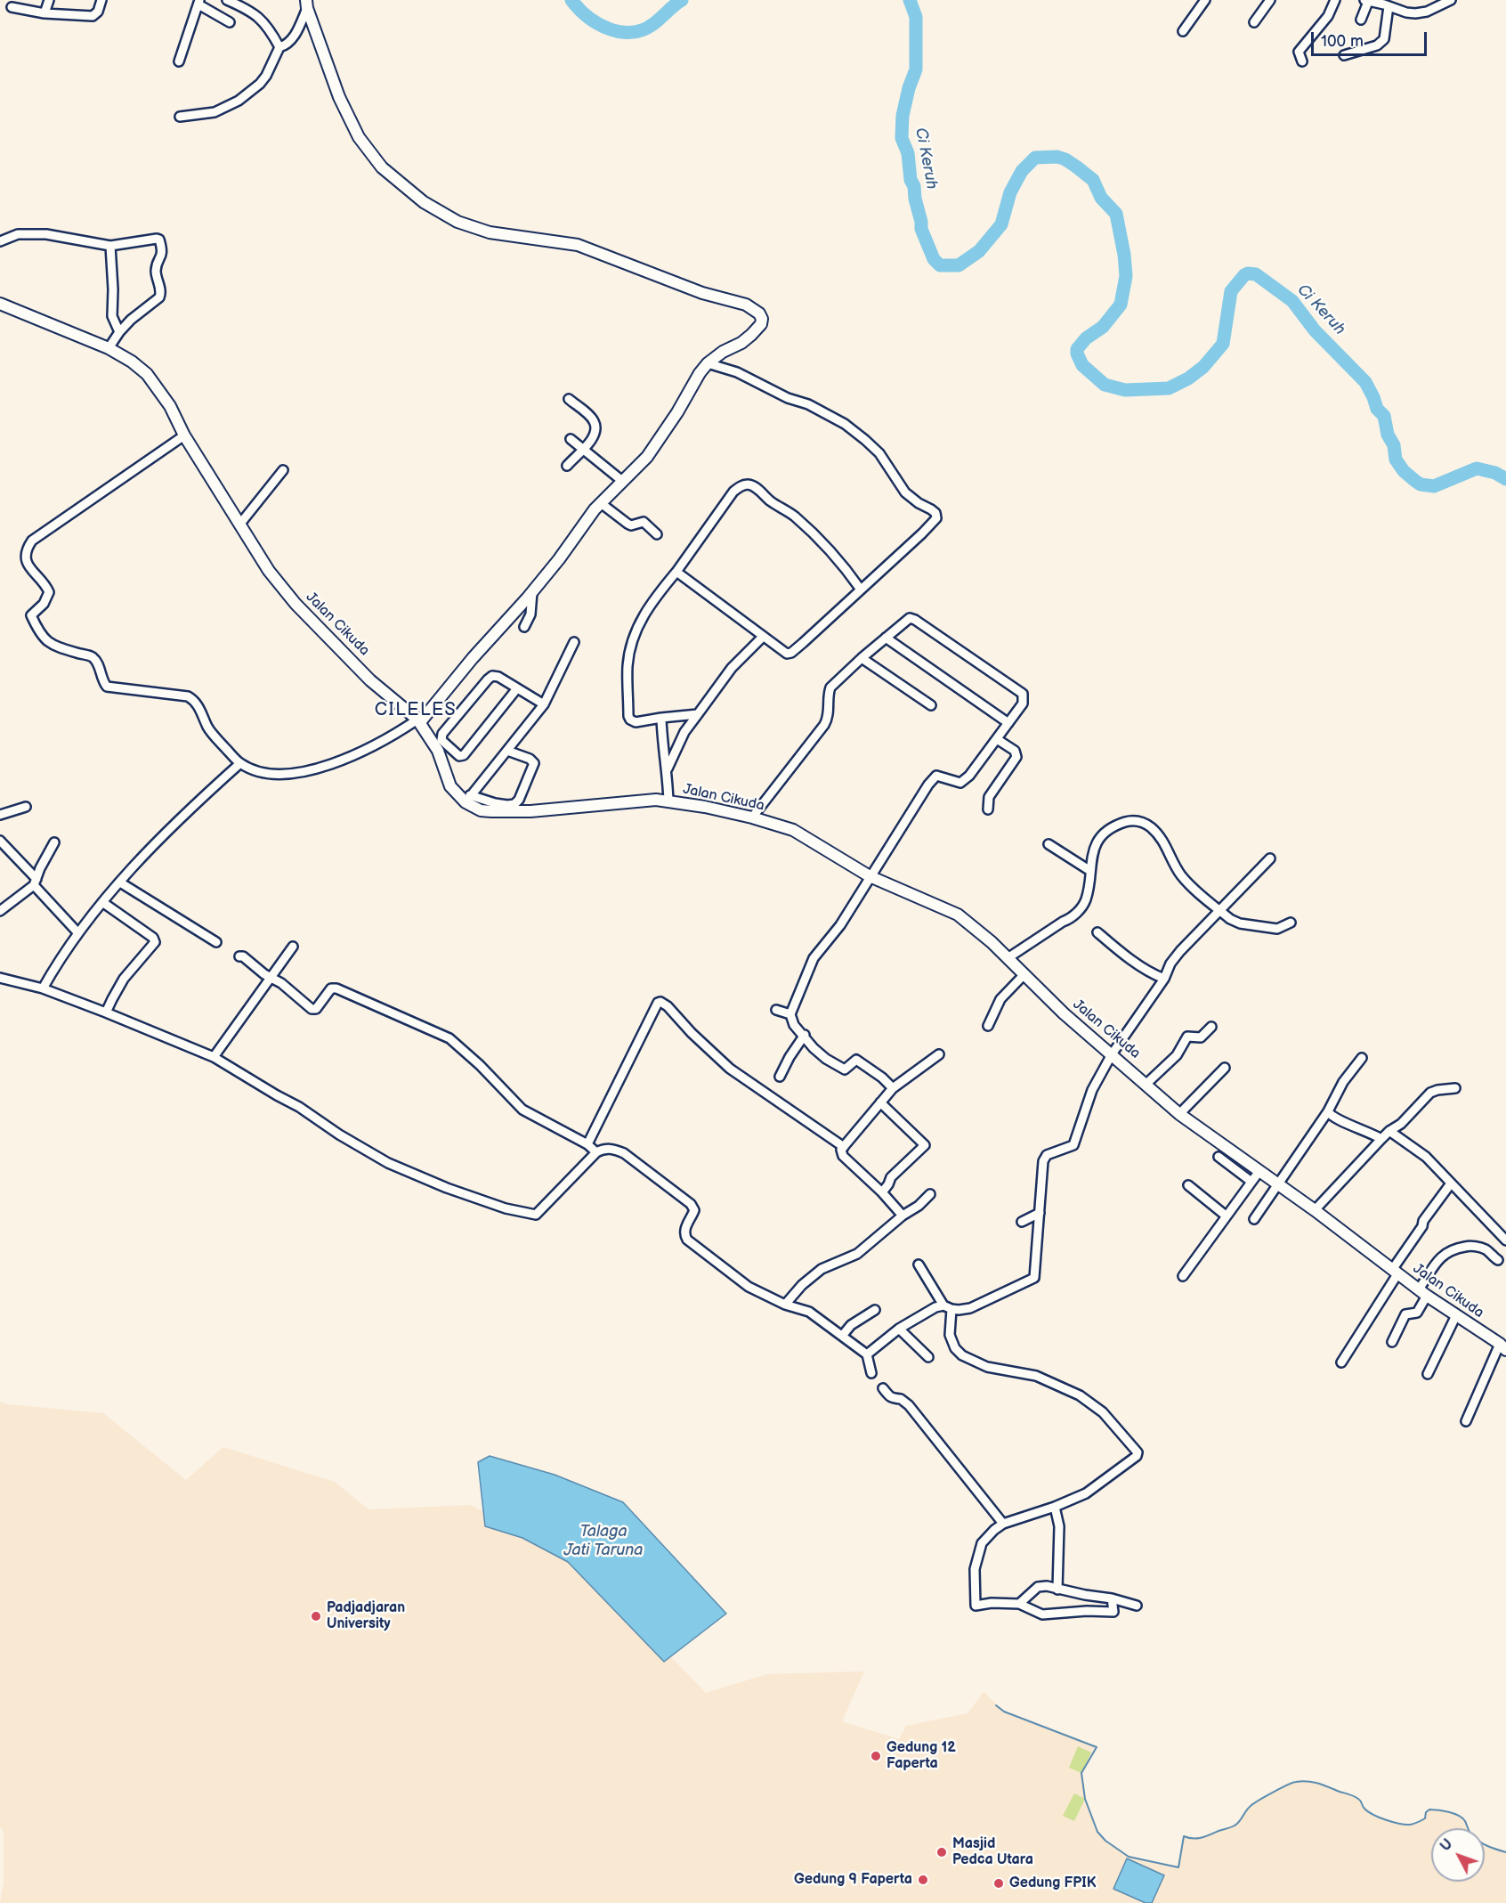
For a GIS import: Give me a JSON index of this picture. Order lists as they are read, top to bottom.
{
  "streets": {
    "street": ["Jalan Cikuda"]
  },
  "districts": ["CILELES"],
  "water": ["Ci Keruh", "Talaga Jati Taruna"],
  "places": [
    "Padjadjaran University",
    "Gedung 12 Faperta",
    "Masjid Pedca Utara",
    "Gedung 9 Faperta",
    "Gedung FPIK"
  ],
  "scale_bar": "100 m",
  "north": "top left"
}
